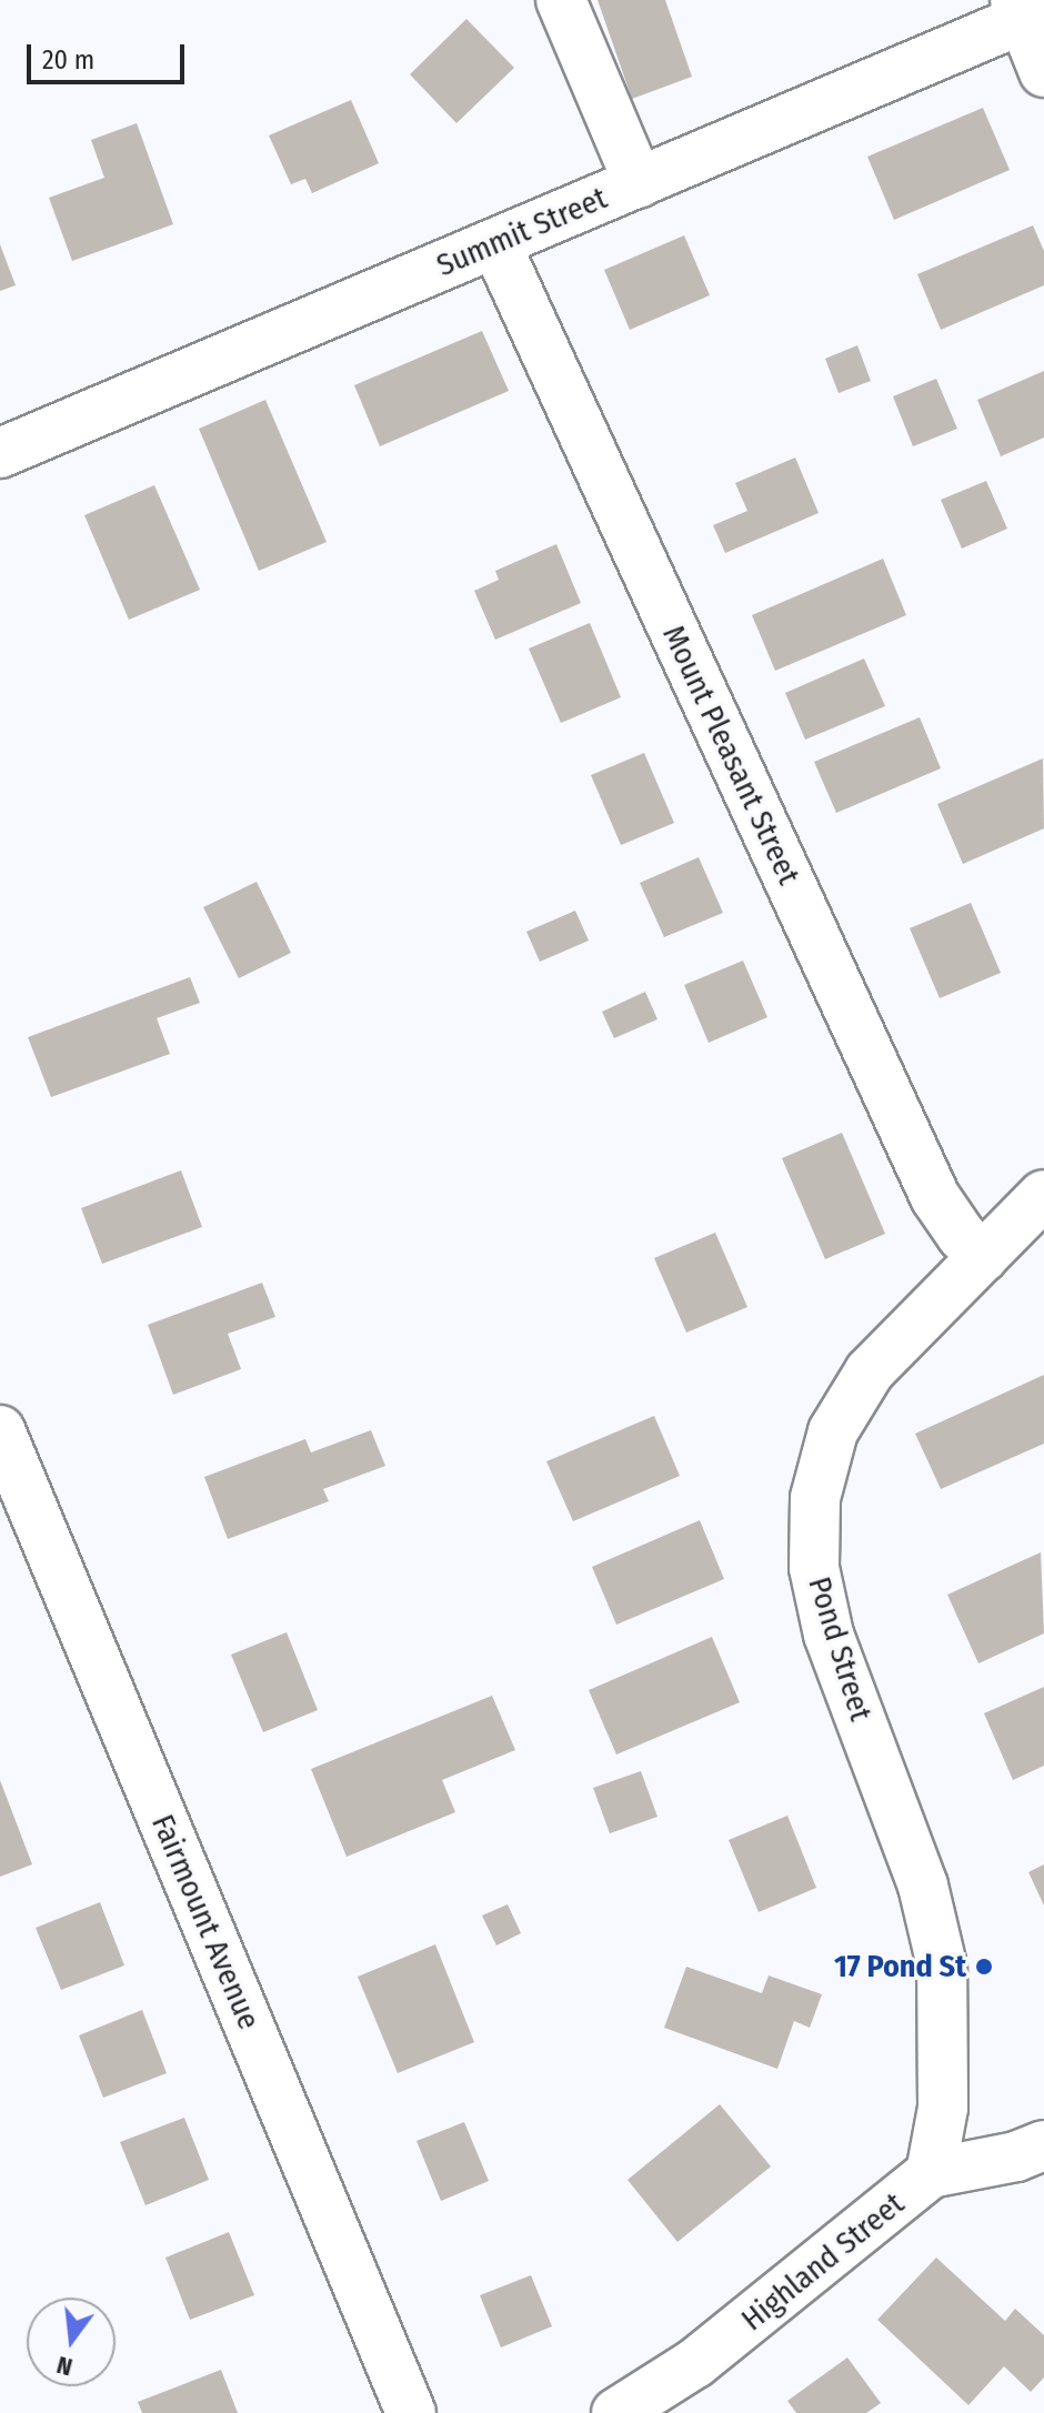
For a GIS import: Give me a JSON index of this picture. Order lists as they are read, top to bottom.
{
  "streets": {
    "street": [
      "Summit Street",
      "Mount Pleasant Street",
      "Pond Street",
      "Fairmount Avenue",
      "Highland Street"
    ]
  },
  "crossings": [
    ["Summit Street", "Mount Pleasant Street"],
    ["Mount Pleasant Street", "Pond Street"],
    ["Pond Street", "Highland Street"]
  ],
  "places": ["17 Pond St"],
  "scale_bar": "20 m",
  "north": "bottom"
}
